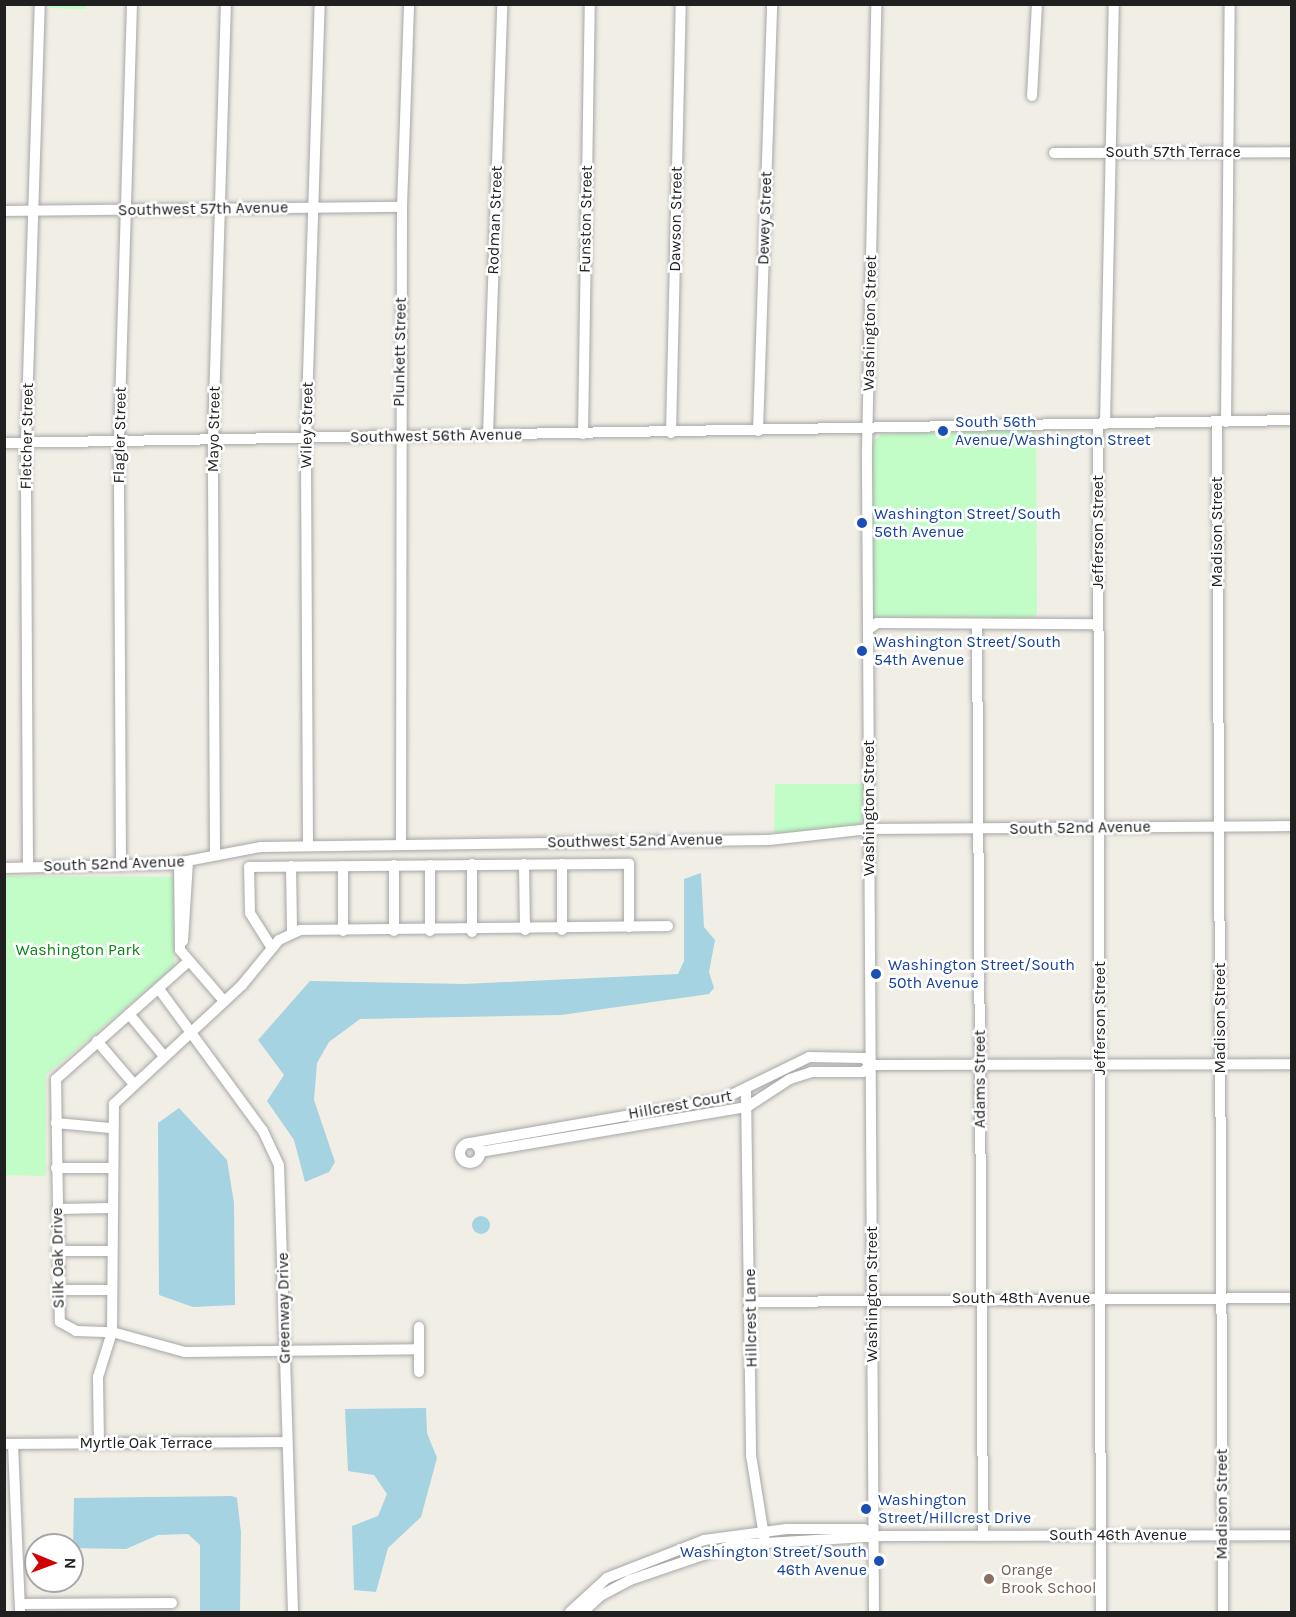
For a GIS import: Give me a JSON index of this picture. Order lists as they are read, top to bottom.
{
  "streets": {
    "street": [
      "South 57th Terrace",
      "Southwest 57th Avenue",
      "Dewey Street",
      "Funston Street",
      "Dawson Street",
      "Rodman Street",
      "Washington Street",
      "Plunkett Street",
      "Wiley Street",
      "Mayo Street",
      "Flagler Street",
      "Fletcher Street",
      "Southwest 56th Avenue",
      "Jefferson Street",
      "Madison Street",
      "South 52nd Avenue",
      "Southwest 52nd Avenue",
      "Adams Street",
      "Hillcrest Court",
      "Silk Oak Drive",
      "South 48th Avenue",
      "Greenway Drive",
      "Hillcrest Lane",
      "Myrtle Oak Terrace",
      "South 46th Avenue"
    ]
  },
  "crossings": [
    ["South 57th Terrace", "Jefferson Street"],
    ["South 57th Terrace", "Madison Street"],
    ["Southwest 57th Avenue", "Plunkett Street"],
    ["Southwest 57th Avenue", "Wiley Street"],
    ["Southwest 57th Avenue", "Mayo Street"],
    ["Southwest 57th Avenue", "Flagler Street"],
    ["Southwest 57th Avenue", "Fletcher Street"],
    ["Dewey Street", "Southwest 56th Avenue"],
    ["Funston Street", "Southwest 56th Avenue"],
    ["Dawson Street", "Southwest 56th Avenue"],
    ["Rodman Street", "Southwest 56th Avenue"],
    ["Washington Street", "Southwest 56th Avenue"],
    ["Washington Street", "South 52nd Avenue"],
    ["Washington Street", "Southwest 52nd Avenue"],
    ["Washington Street", "Hillcrest Court"],
    ["Washington Street", "South 48th Avenue"],
    ["Washington Street", "South 46th Avenue"],
    ["Plunkett Street", "Southwest 56th Avenue"],
    ["Plunkett Street", "South 52nd Avenue"],
    ["Plunkett Street", "Southwest 52nd Avenue"],
    ["Wiley Street", "Southwest 56th Avenue"],
    ["Wiley Street", "South 52nd Avenue"],
    ["Mayo Street", "Southwest 56th Avenue"],
    ["Mayo Street", "South 52nd Avenue"],
    ["Flagler Street", "Southwest 56th Avenue"],
    ["Flagler Street", "South 52nd Avenue"],
    ["Fletcher Street", "Southwest 56th Avenue"],
    ["Fletcher Street", "South 52nd Avenue"],
    ["Southwest 56th Avenue", "Jefferson Street"],
    ["Southwest 56th Avenue", "Madison Street"],
    ["Jefferson Street", "South 52nd Avenue"],
    ["Jefferson Street", "South 48th Avenue"],
    ["Jefferson Street", "South 46th Avenue"],
    ["Madison Street", "South 52nd Avenue"],
    ["Madison Street", "South 48th Avenue"],
    ["Madison Street", "South 46th Avenue"],
    ["South 52nd Avenue", "Southwest 52nd Avenue"],
    ["South 52nd Avenue", "Adams Street"],
    ["Adams Street", "South 48th Avenue"],
    ["Adams Street", "South 46th Avenue"],
    ["Hillcrest Court", "Hillcrest Lane"],
    ["Silk Oak Drive", "Greenway Drive"],
    ["South 48th Avenue", "Hillcrest Lane"],
    ["Greenway Drive", "Myrtle Oak Terrace"],
    ["Hillcrest Lane", "South 46th Avenue"]
  ],
  "parks": ["Washington Park"],
  "places": [
    "South 56th Avenue/Washington Street",
    "Washington Street/South 56th Avenue",
    "Washington Street/South 54th Avenue",
    "Washington Street/South 50th Avenue",
    "Washington Street/Hillcrest Drive",
    "Washington Street/South 46th Avenue",
    "Orange Brook School"
  ],
  "north": "right"
}
